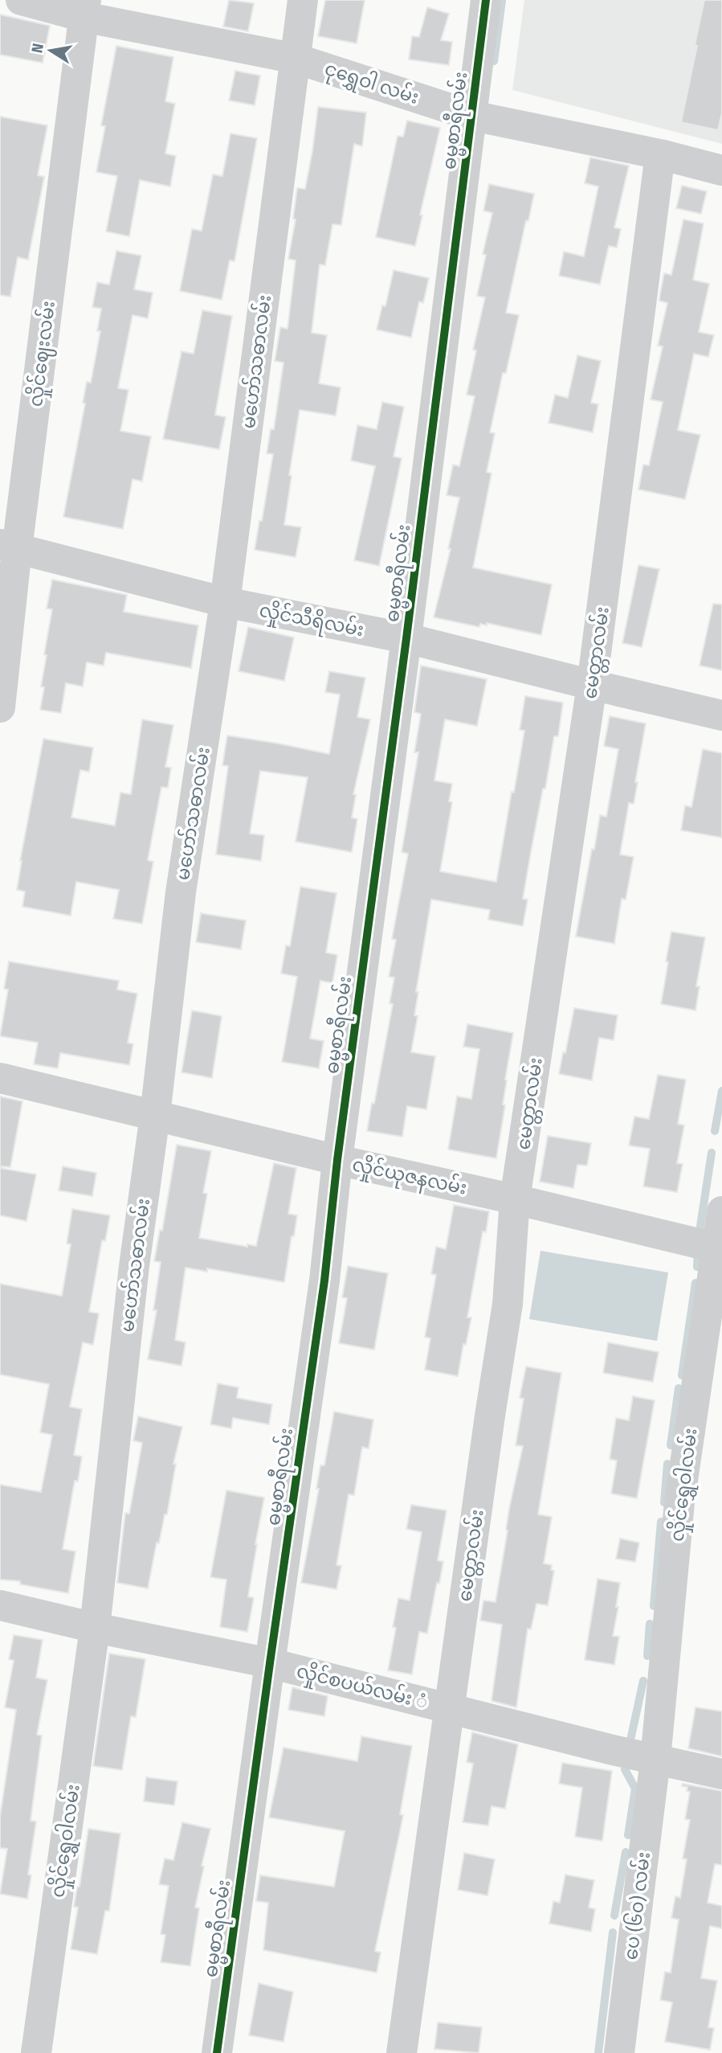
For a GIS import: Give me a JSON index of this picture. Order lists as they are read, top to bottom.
{
  "streets": {
    "street": [
      "ငုရွှေဝါ လမ်း",
      "ဓမ္မစာရီလမ်း",
      "လှိုင်ဈေးလမ်း",
      "မဟော်သဓာလမ်း",
      "လှိုင်သီရိလမ်း",
      "မေတ္တာလမ်း",
      "လှိုင်ယုဇနလမ်း",
      "လှိုင်ရွှေဝါလမ်း",
      "လှိုင်စပယ်လမ်း ံ",
      "ပေ (၆၀) လမ်း"
    ]
  },
  "crossings": [
    ["ငုရွှေဝါ လမ်း", "ဓမ္မစာရီလမ်း"],
    ["ငုရွှေဝါ လမ်း", "လှိုင်ဈေးလမ်း"],
    ["ငုရွှေဝါ လမ်း", "မဟော်သဓာလမ်း"],
    ["ငုရွှေဝါ လမ်း", "မေတ္တာလမ်း"],
    ["ဓမ္မစာရီလမ်း", "လှိုင်သီရိလမ်း"],
    ["ဓမ္မစာရီလမ်း", "လှိုင်ယုဇနလမ်း"],
    ["ဓမ္မစာရီလမ်း", "လှိုင်စပယ်လမ်း ံ"],
    ["လှိုင်ဈေးလမ်း", "လှိုင်သီရိလမ်း"],
    ["မဟော်သဓာလမ်း", "လှိုင်သီရိလမ်း"],
    ["မဟော်သဓာလမ်း", "လှိုင်ယုဇနလမ်း"],
    ["မဟော်သဓာလမ်း", "လှိုင်ရွှေဝါလမ်း"],
    ["မဟော်သဓာလမ်း", "လှိုင်စပယ်လမ်း ံ"],
    ["လှိုင်သီရိလမ်း", "မေတ္တာလမ်း"],
    ["မေတ္တာလမ်း", "လှိုင်ယုဇနလမ်း"],
    ["မေတ္တာလမ်း", "လှိုင်စပယ်လမ်း ံ"],
    ["လှိုင်ယုဇနလမ်း", "လှိုင်ရွှေဝါလမ်း"],
    ["လှိုင်ရွှေဝါလမ်း", "လှိုင်စပယ်လမ်း ံ"],
    ["လှိုင်ရွှေဝါလမ်း", "ပေ (၆၀) လမ်း"],
    ["လှိုင်စပယ်လမ်း ံ", "ပေ (၆၀) လမ်း"]
  ],
  "north": "left"
}
